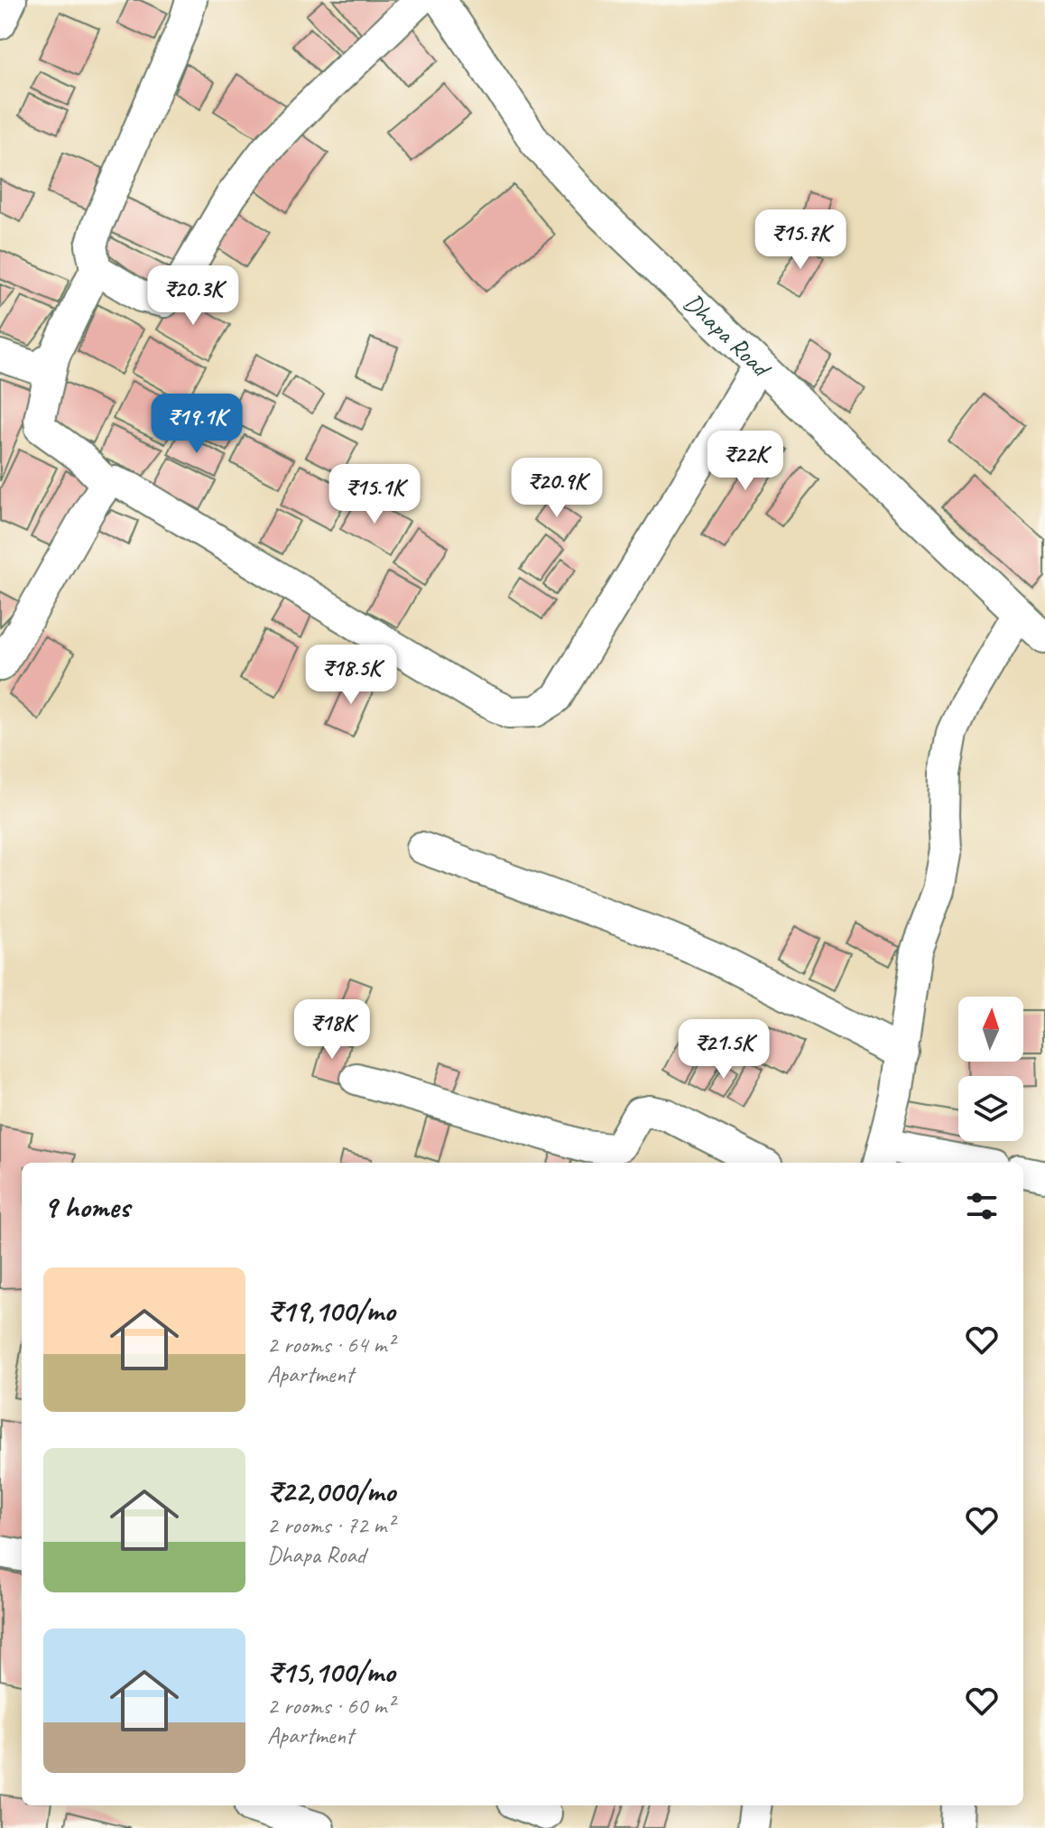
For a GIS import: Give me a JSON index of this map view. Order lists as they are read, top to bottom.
{
  "streets": {
    "street": ["Dhapa Road"]
  },
  "north": "top",
  "page": {
    "price": [
      "₹15.7K",
      "₹20.3K",
      "₹19.1K",
      "₹22K",
      "₹20.9K",
      "₹15.1K",
      "₹18.5K",
      "₹18K",
      "₹21.5K"
    ],
    "heading": "9 homes",
    "list": [
      {
        "name": "₹19,100/mo",
        "note": "2 rooms · 64 m² · Apartment"
      },
      {
        "name": "₹22,000/mo",
        "note": "2 rooms · 72 m² · Dhapa Road"
      },
      {
        "name": "₹15,100/mo",
        "note": "2 rooms · 60 m² · Apartment"
      }
    ]
  }
}
